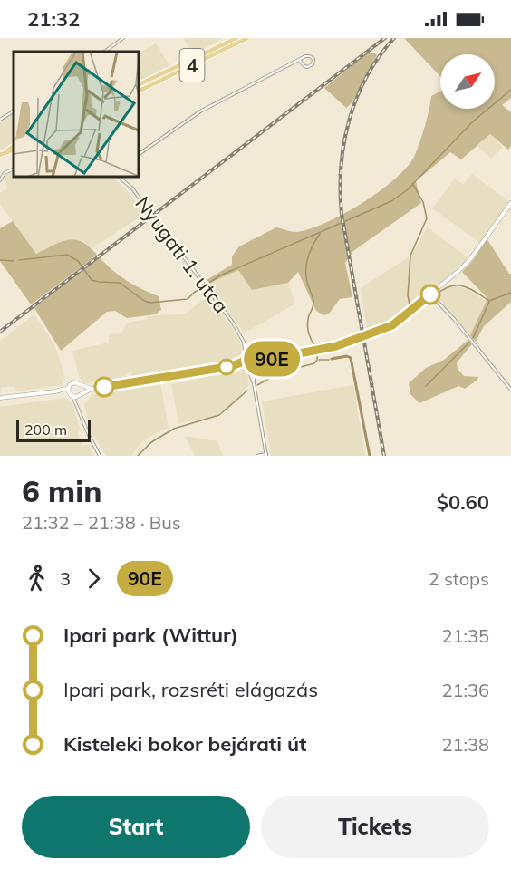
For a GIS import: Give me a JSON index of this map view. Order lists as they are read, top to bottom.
{
  "streets": {
    "main road": ["4"],
    "street": ["Nyugati 1. utca"]
  },
  "lines": ["bus line 90E"],
  "scale_bar": "200 m",
  "north": "top right",
  "page": {
    "status": "21:32",
    "on_map": "90E",
    "scale": "200 m",
    "heading": ["6 min", "21:32 – 21:38 · Bus", "$0.60"],
    "legs": ["3", "90E", "2 stops"],
    "list": [
      {
        "name": "Ipari park (Wittur)",
        "value": "21:35"
      },
      {
        "name": "Ipari park, rozsréti elágazás",
        "value": "21:36"
      },
      {
        "name": "Kisteleki bokor bejárati út",
        "value": "21:38"
      }
    ],
    "buttons": ["Start", "Tickets"]
  }
}
